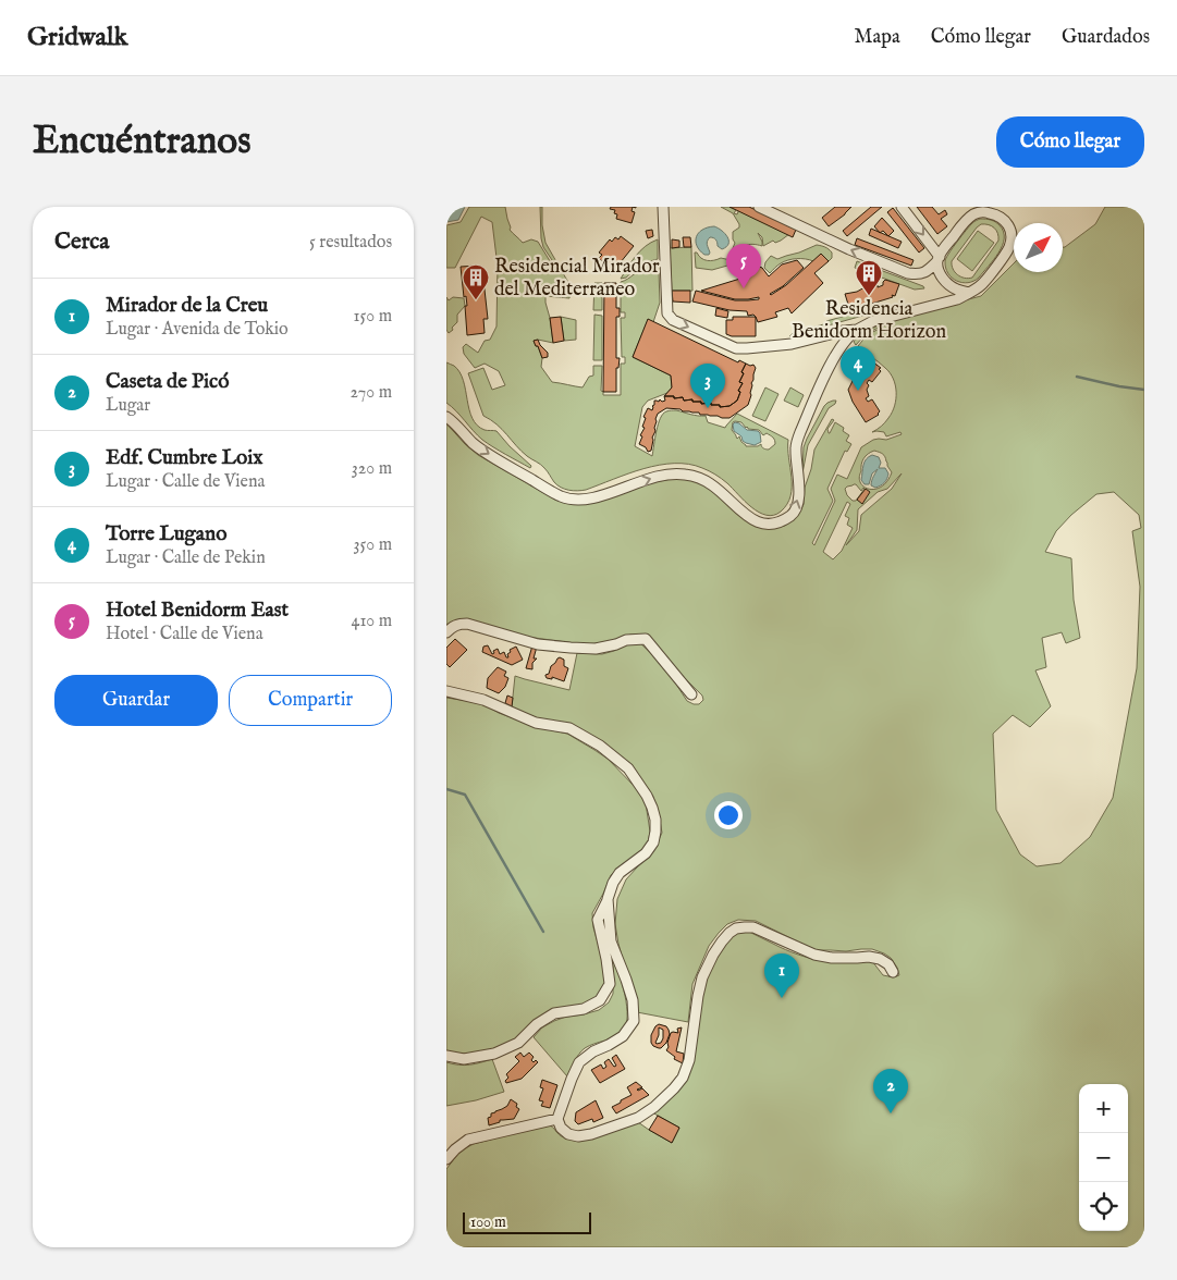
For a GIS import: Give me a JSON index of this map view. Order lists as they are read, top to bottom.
{
  "places": {
    "building": ["Residencia Benidorm Horizon", "Residencial Mirador del Mediterraneo"]
  },
  "scale_bar": "100 m",
  "north": "top right",
  "page": {
    "header": "Gridwalk",
    "nav": ["Mapa", "Cómo llegar", "Guardados"],
    "buttons": [
      "Cómo llegar",
      ["Guardar", "Compartir"]
    ],
    "title": "Encuéntranos",
    "heading": ["Cerca", "5 resultados"],
    "pins": [
      "5",
      "4",
      "3",
      "1",
      "2"
    ],
    "list": [
      {
        "mark": "1",
        "name": "Mirador de la Creu",
        "note": "Lugar · Avenida de Tokio",
        "value": "150 m"
      },
      {
        "mark": "2",
        "name": "Caseta de Picó",
        "note": "Lugar",
        "value": "270 m"
      },
      {
        "mark": "3",
        "name": "Edf. Cumbre Loix",
        "note": "Lugar · Calle de Viena",
        "value": "320 m"
      },
      {
        "mark": "4",
        "name": "Torre Lugano",
        "note": "Lugar · Calle de Pekin",
        "value": "350 m"
      },
      {
        "mark": "5",
        "name": "Hotel Benidorm East",
        "note": "Hotel · Calle de Viena",
        "value": "410 m"
      }
    ],
    "map_buttons": ["+", "−"],
    "scale": "100 m"
  }
}
